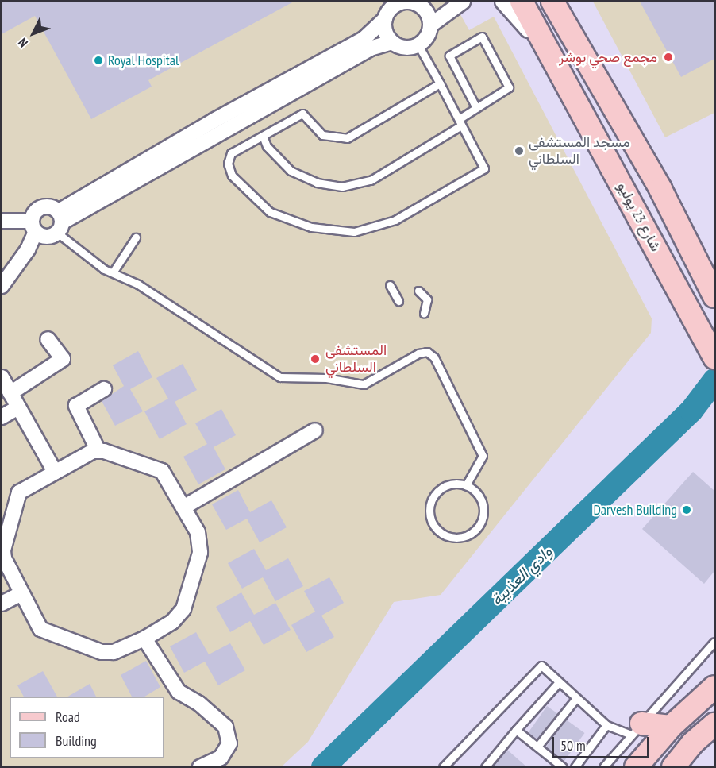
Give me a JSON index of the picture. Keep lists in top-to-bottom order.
{
  "streets": {
    "main road": ["شارع 23 يوليو"]
  },
  "water": ["وادي العذيبة"],
  "places": [
    "مجمع صحي بوشر",
    "Royal Hospital",
    "مسجد المستشفى السلطاني",
    "المستشفى السلطاني",
    "Darvesh Building"
  ],
  "legend": ["Road", "Building"],
  "scale_bar": "50 m",
  "north": "bottom left"
}
